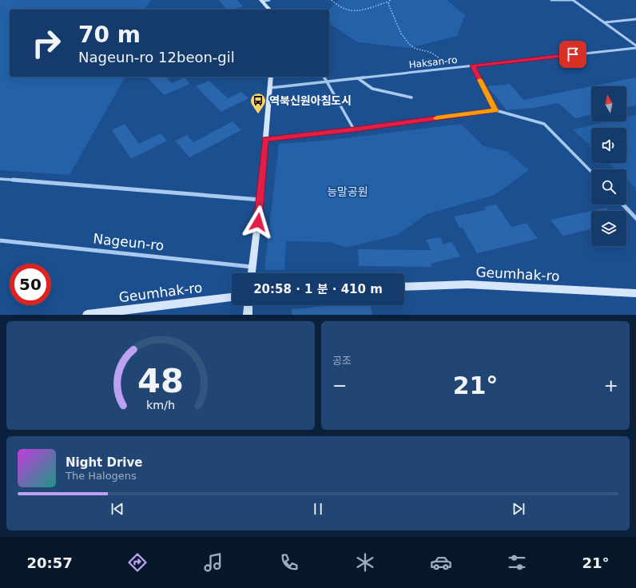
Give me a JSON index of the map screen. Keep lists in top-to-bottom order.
{
  "streets": {
    "main road": ["Geumhak-ro"],
    "street": ["Haksan-ro", "Nageun-ro"]
  },
  "parks": ["능말공원"],
  "places": {
    "bus stop": ["역북신원아침도시"]
  },
  "north": "top",
  "page": {
    "turn": ["70 m", "Nageun-ro 12beon-gil"],
    "limit": "50",
    "trip": "20:58 · 1 분 · 410 m",
    "tile": "공조",
    "heat": ["−", "21°", "+"],
    "song": ["Night Drive", "The Halogens"],
    "tabs": ["20:57", "21°"],
    "gauge": ["48", "km/h"]
  }
}
